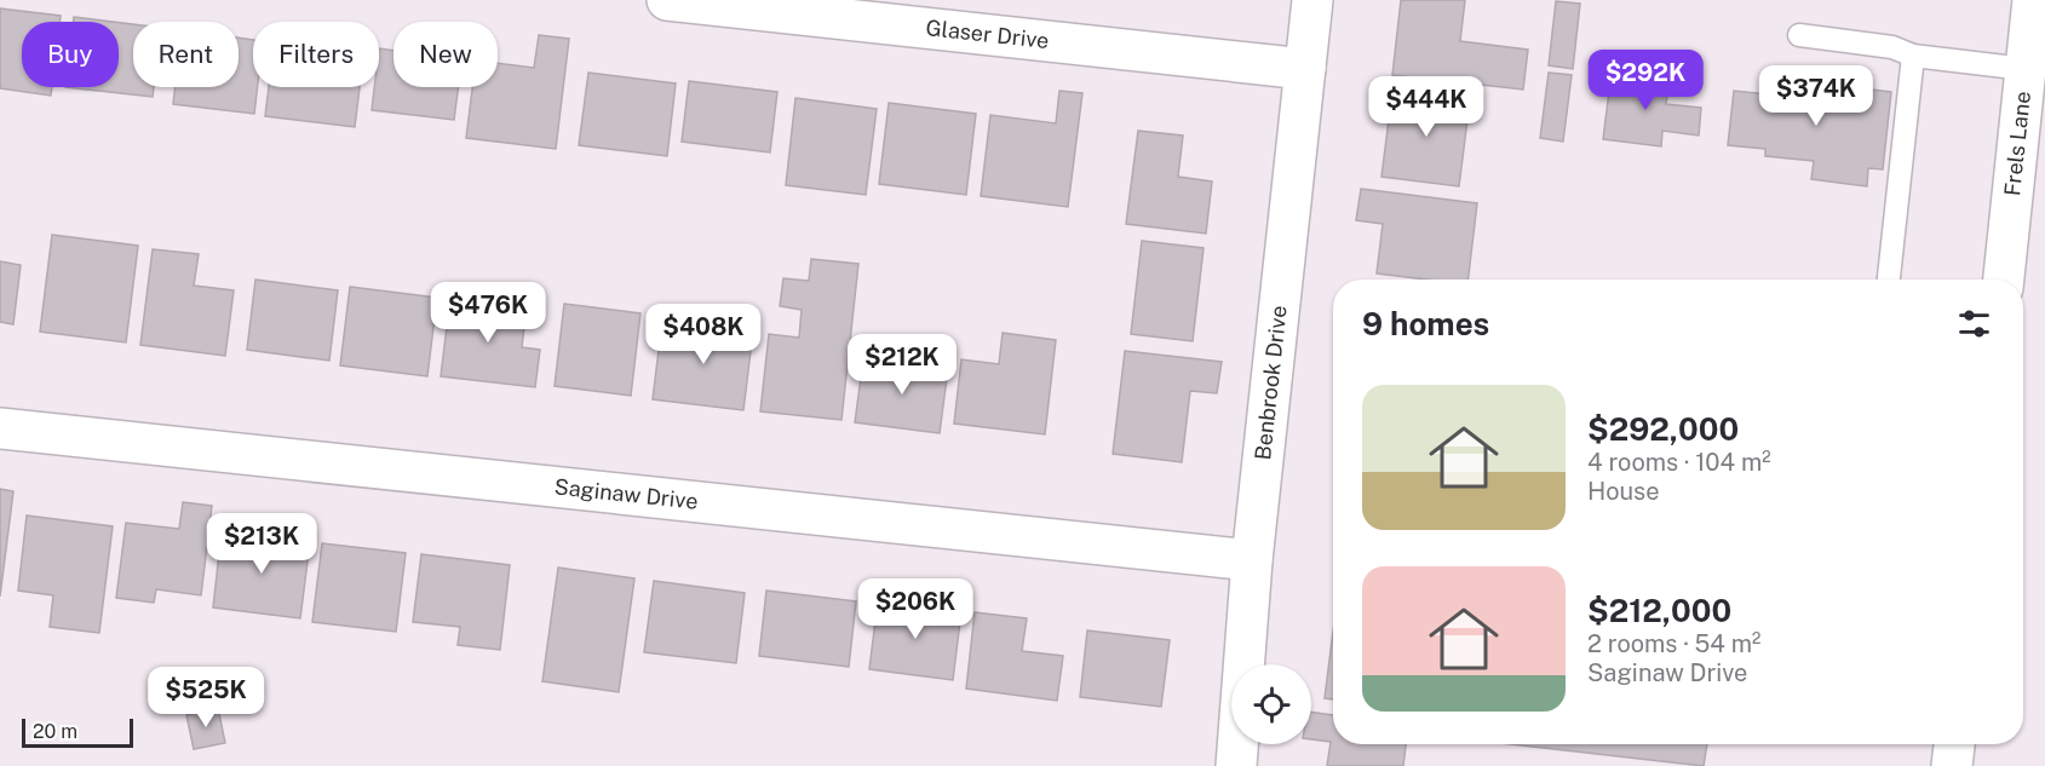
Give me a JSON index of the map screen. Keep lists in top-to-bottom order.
{
  "streets": {
    "street": [
      "Glaser Drive",
      "Frels Lane",
      "Benbrook Drive",
      "Saginaw Drive"
    ]
  },
  "crossings": [
    ["Glaser Drive", "Benbrook Drive"],
    ["Benbrook Drive", "Saginaw Drive"]
  ],
  "scale_bar": "20 m",
  "page": {
    "chip": [
      "Buy",
      "Rent",
      "Filters",
      "New"
    ],
    "price": [
      "$292K",
      "$374K",
      "$444K",
      "$476K",
      "$408K",
      "$212K",
      "$213K",
      "$206K",
      "$525K"
    ],
    "heading": "9 homes",
    "list": [
      {
        "name": "$292,000",
        "note": "4 rooms · 104 m² · House"
      },
      {
        "name": "$212,000",
        "note": "2 rooms · 54 m² · Saginaw Drive"
      }
    ],
    "scale": "20 m"
  }
}
